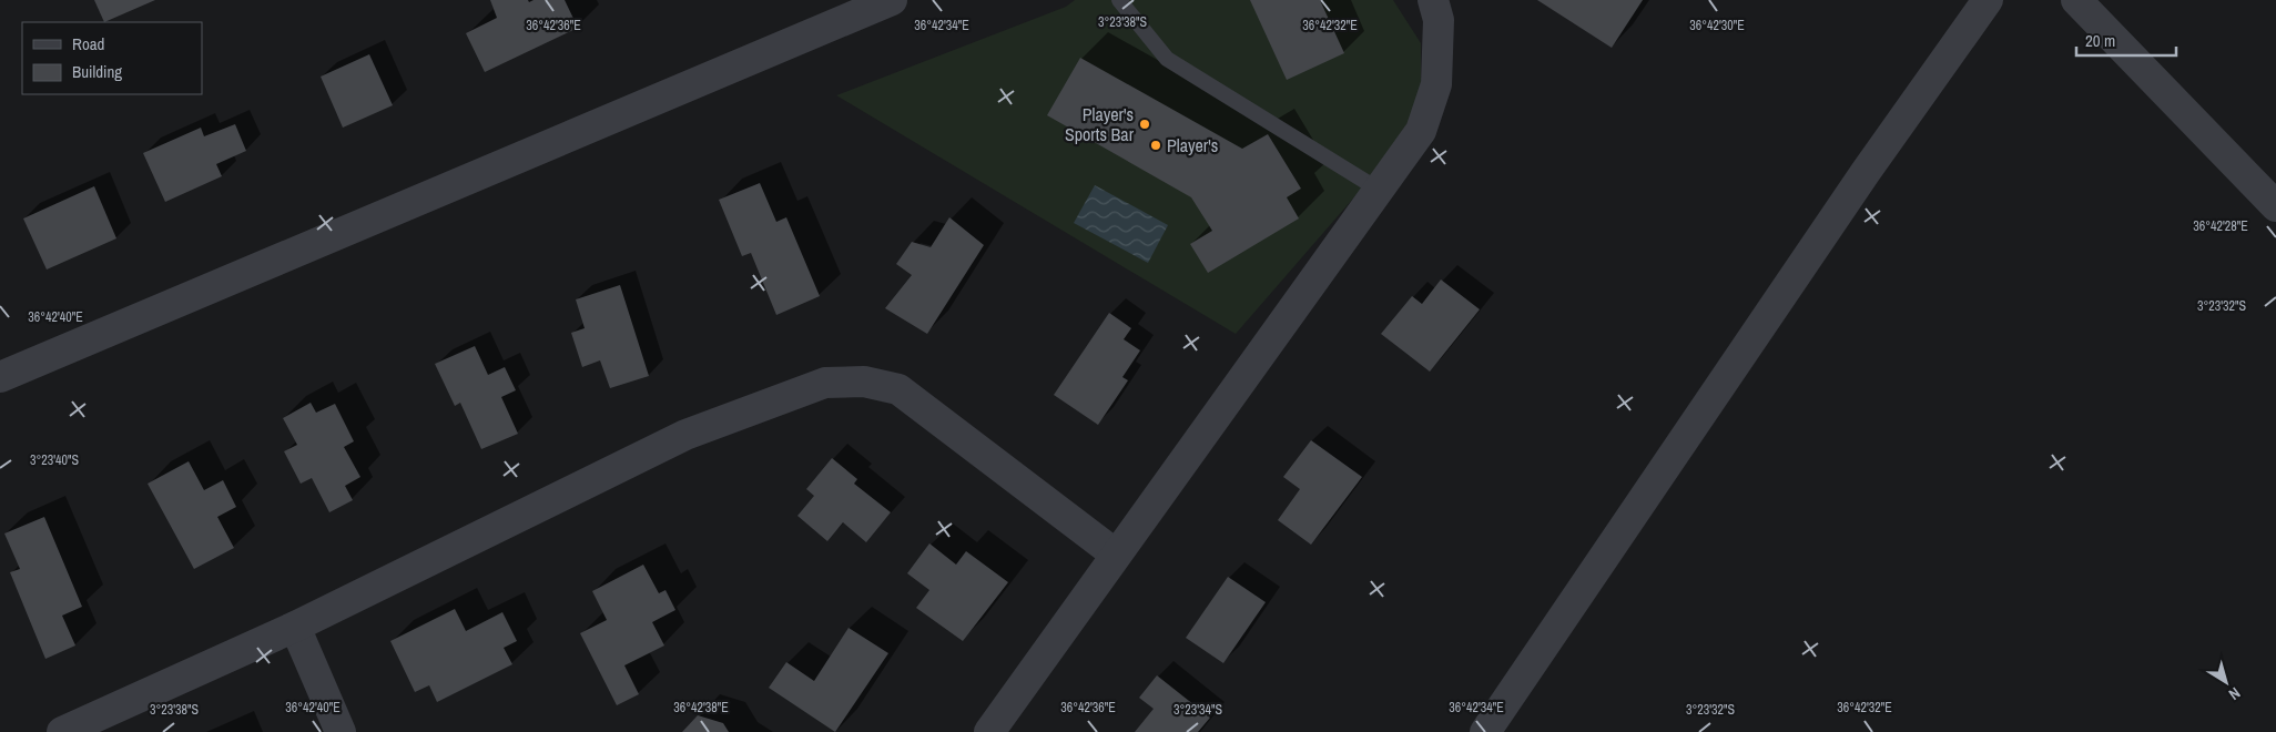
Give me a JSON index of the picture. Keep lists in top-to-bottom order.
{
  "places": ["Player's Sports Bar", "Player's"],
  "legend": ["Road", "Building"],
  "scale_bar": "20 m",
  "north": "bottom right",
  "coordinates": [
    "3°23'38\"S",
    "36°42'36\"E",
    "36°42'34\"E",
    "36°42'32\"E",
    "36°42'30\"E",
    "36°42'28\"E",
    "3°23'32\"S",
    "36°42'40\"E",
    "3°23'40\"S",
    "36°42'38\"E",
    "3°23'34\"S"
  ]
}
